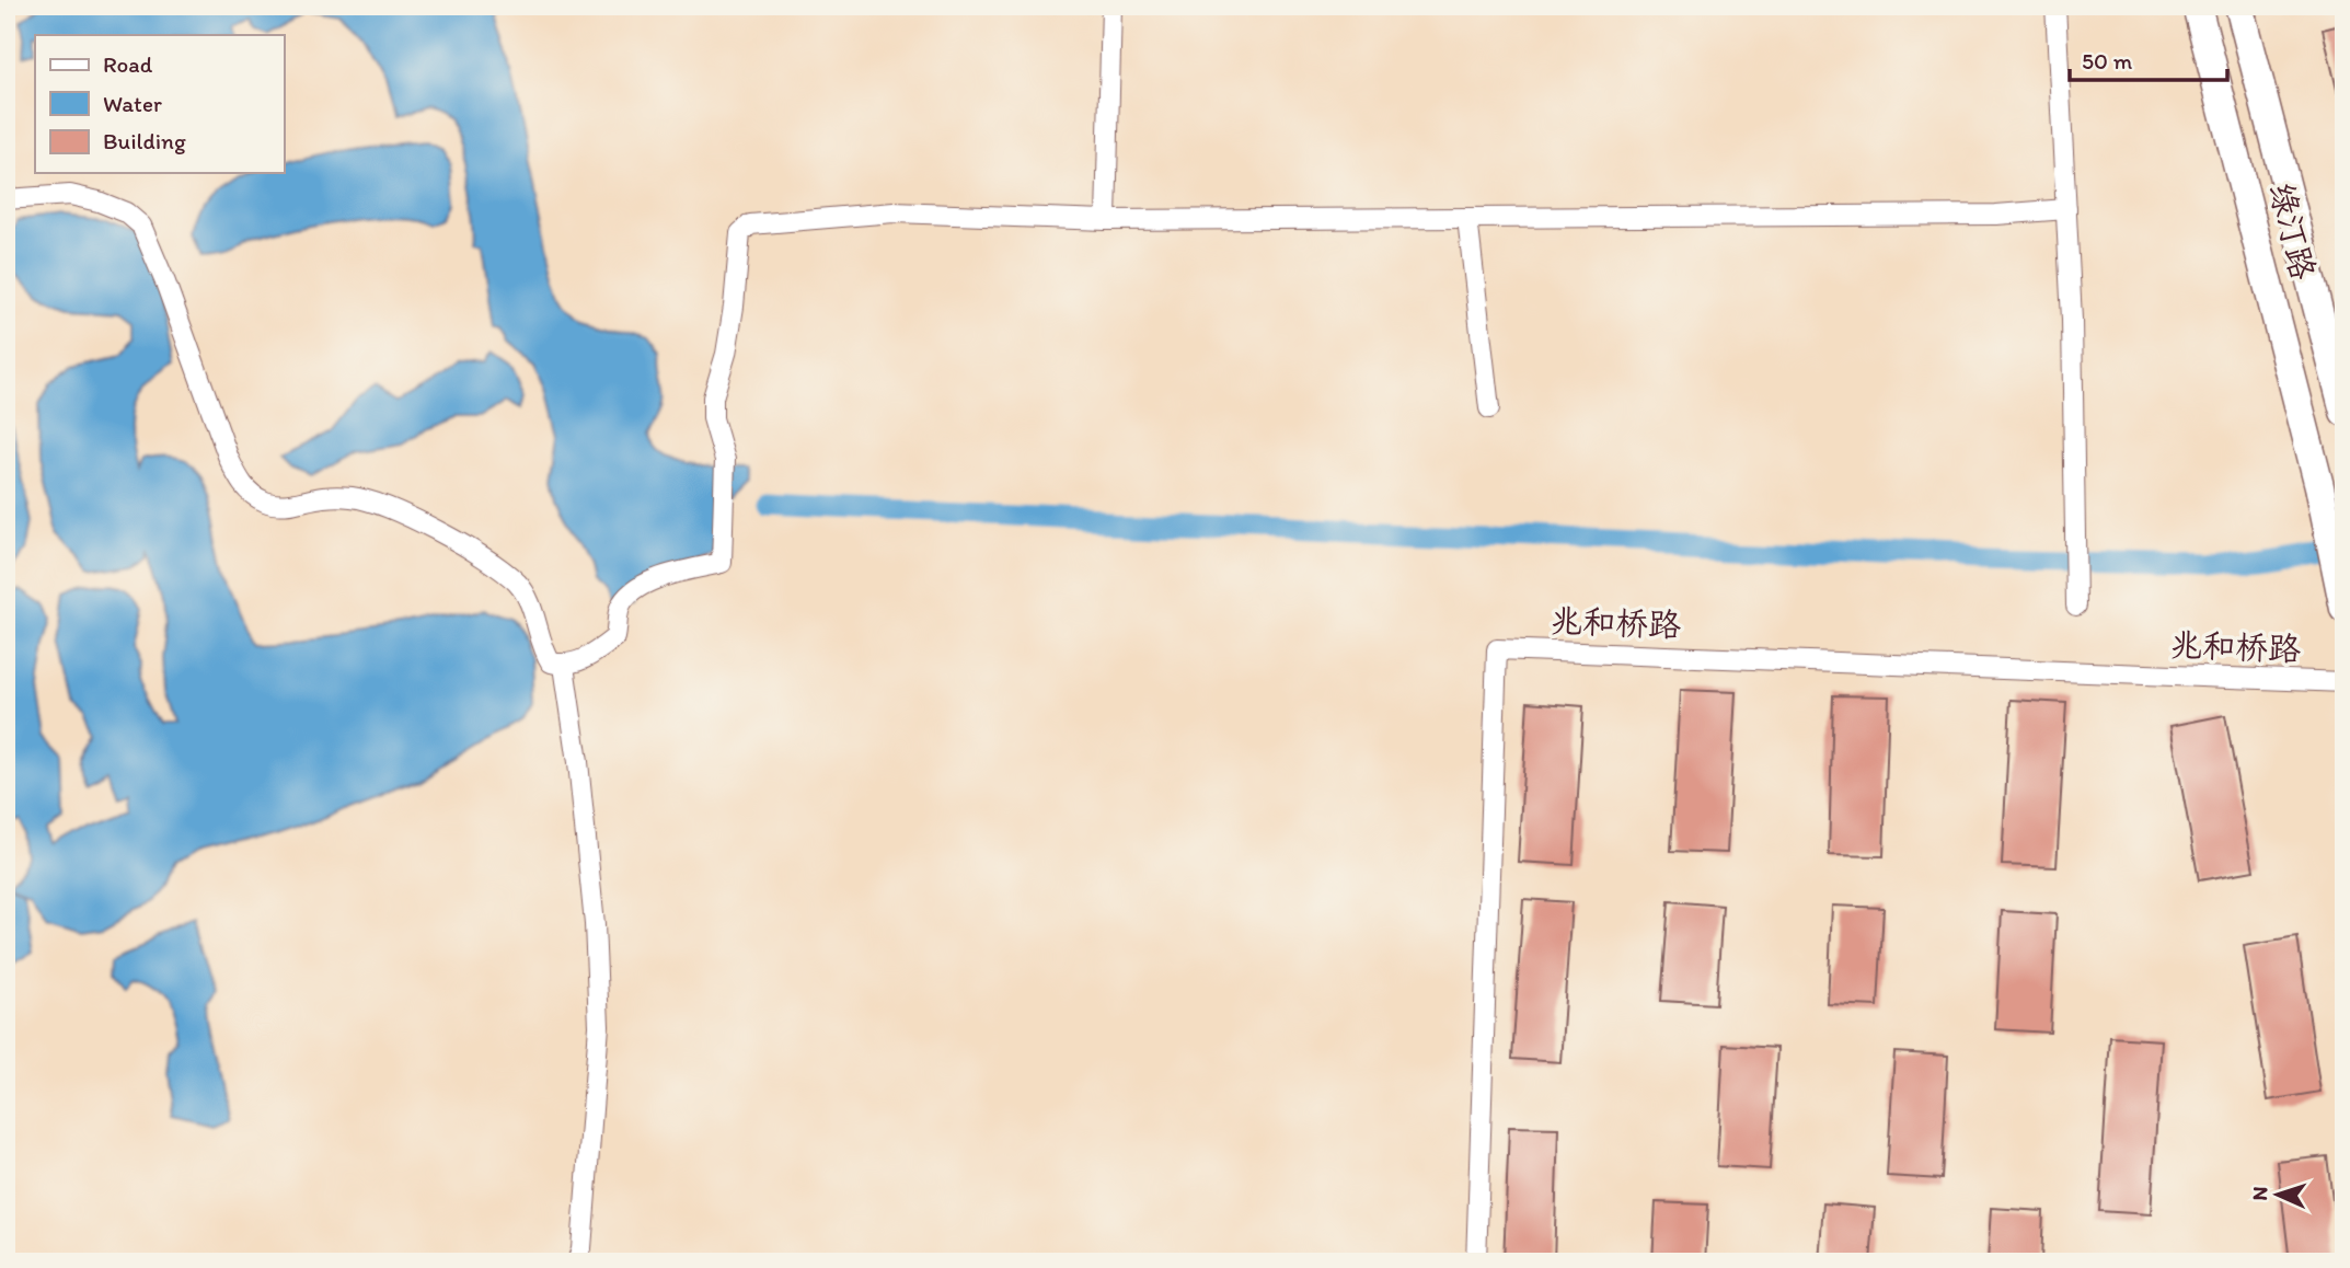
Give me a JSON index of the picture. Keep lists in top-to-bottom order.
{
  "streets": {
    "main road": ["绿汀路"],
    "street": ["兆和桥路"]
  },
  "legend": ["Road", "Water", "Building"],
  "scale_bar": "50 m",
  "north": "left"
}
